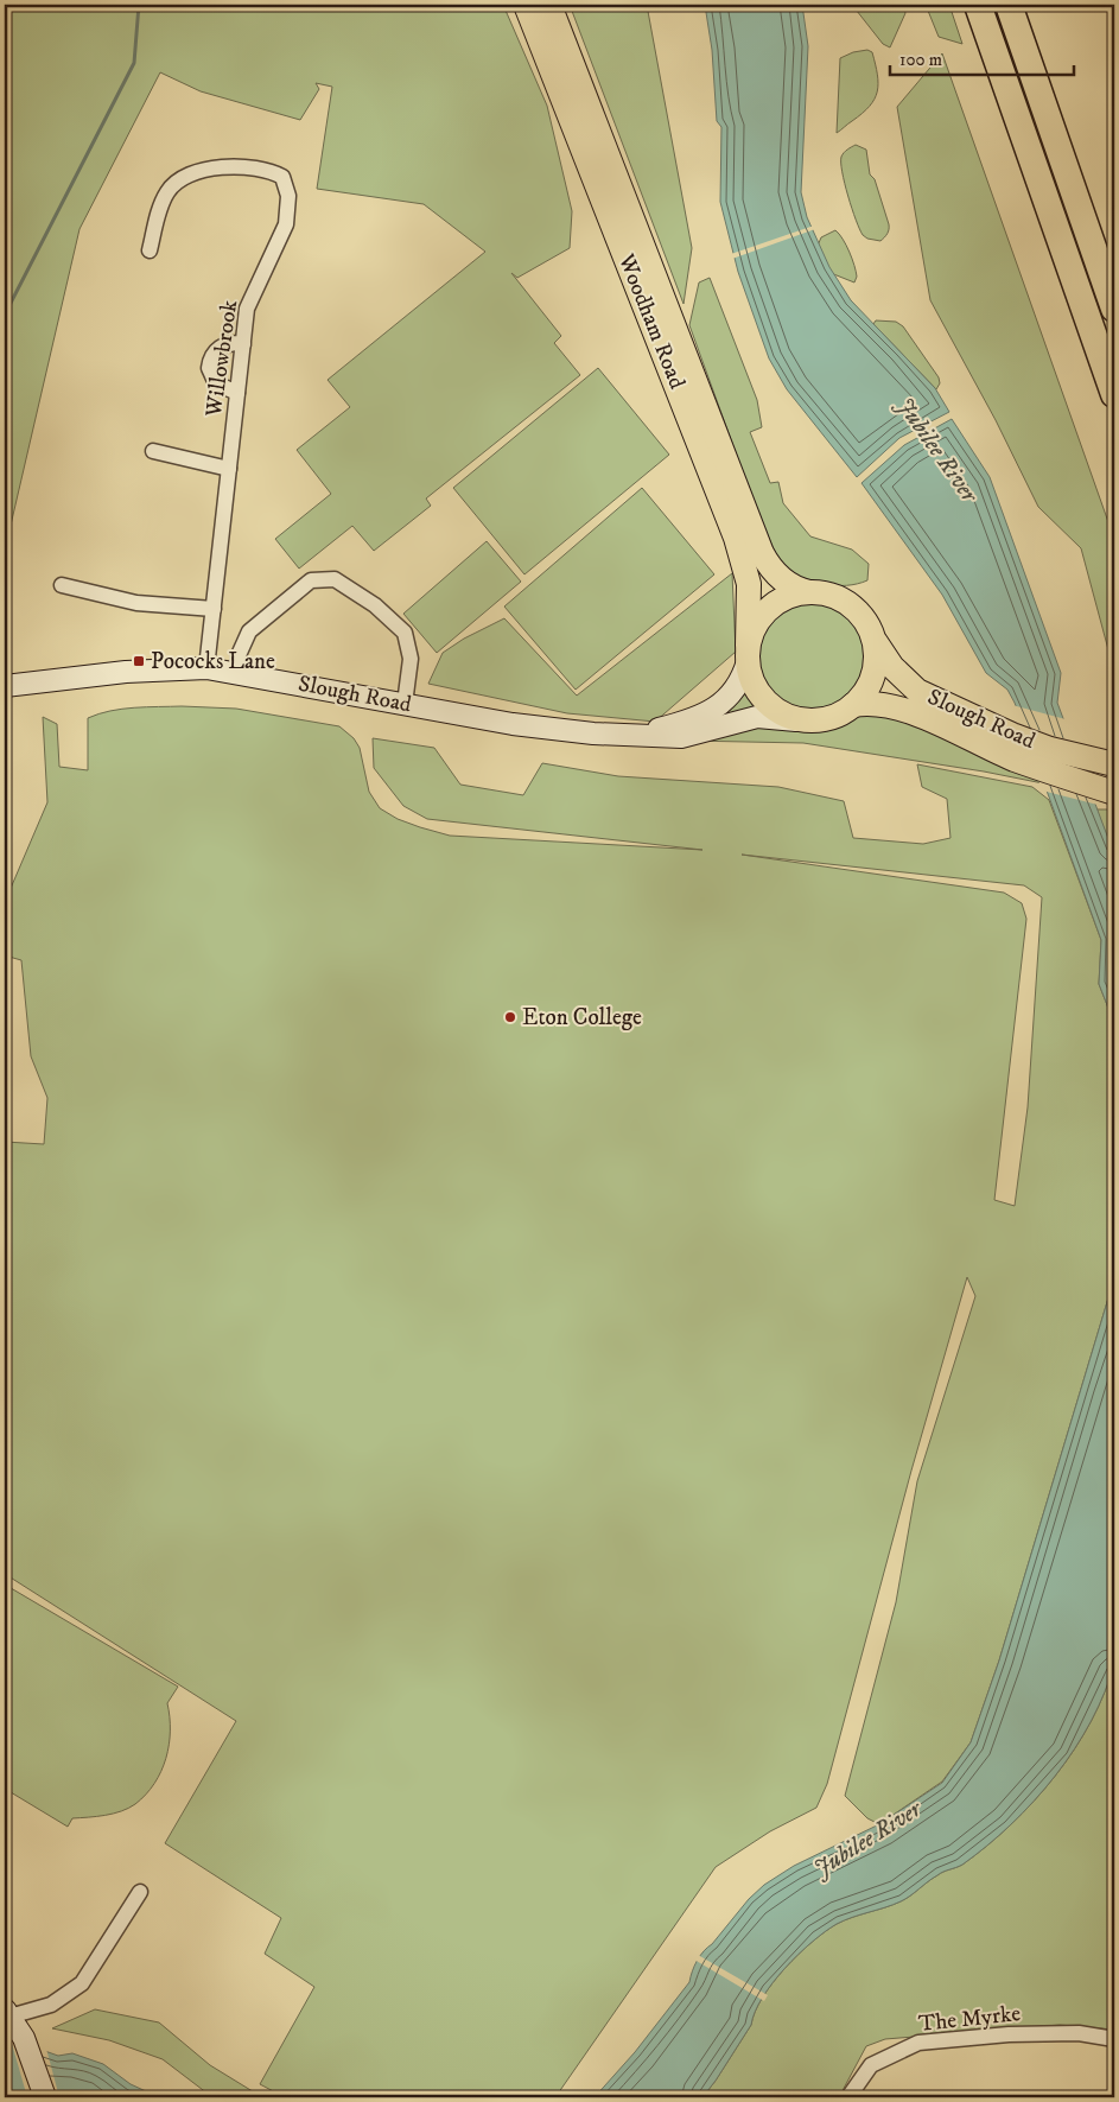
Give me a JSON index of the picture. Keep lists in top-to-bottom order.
{
  "streets": {
    "main road": ["Woodham Road", "Slough Road"],
    "street": ["Willowbrook", "The Myrke"]
  },
  "crossings": [
    ["Woodham Road", "Slough Road"],
    ["Willowbrook", "Slough Road"]
  ],
  "water": ["Jubilee River"],
  "places": {
    "transit": ["Pococks Lane"],
    "other": ["Eton College"]
  },
  "scale_bar": "100 m"
}
